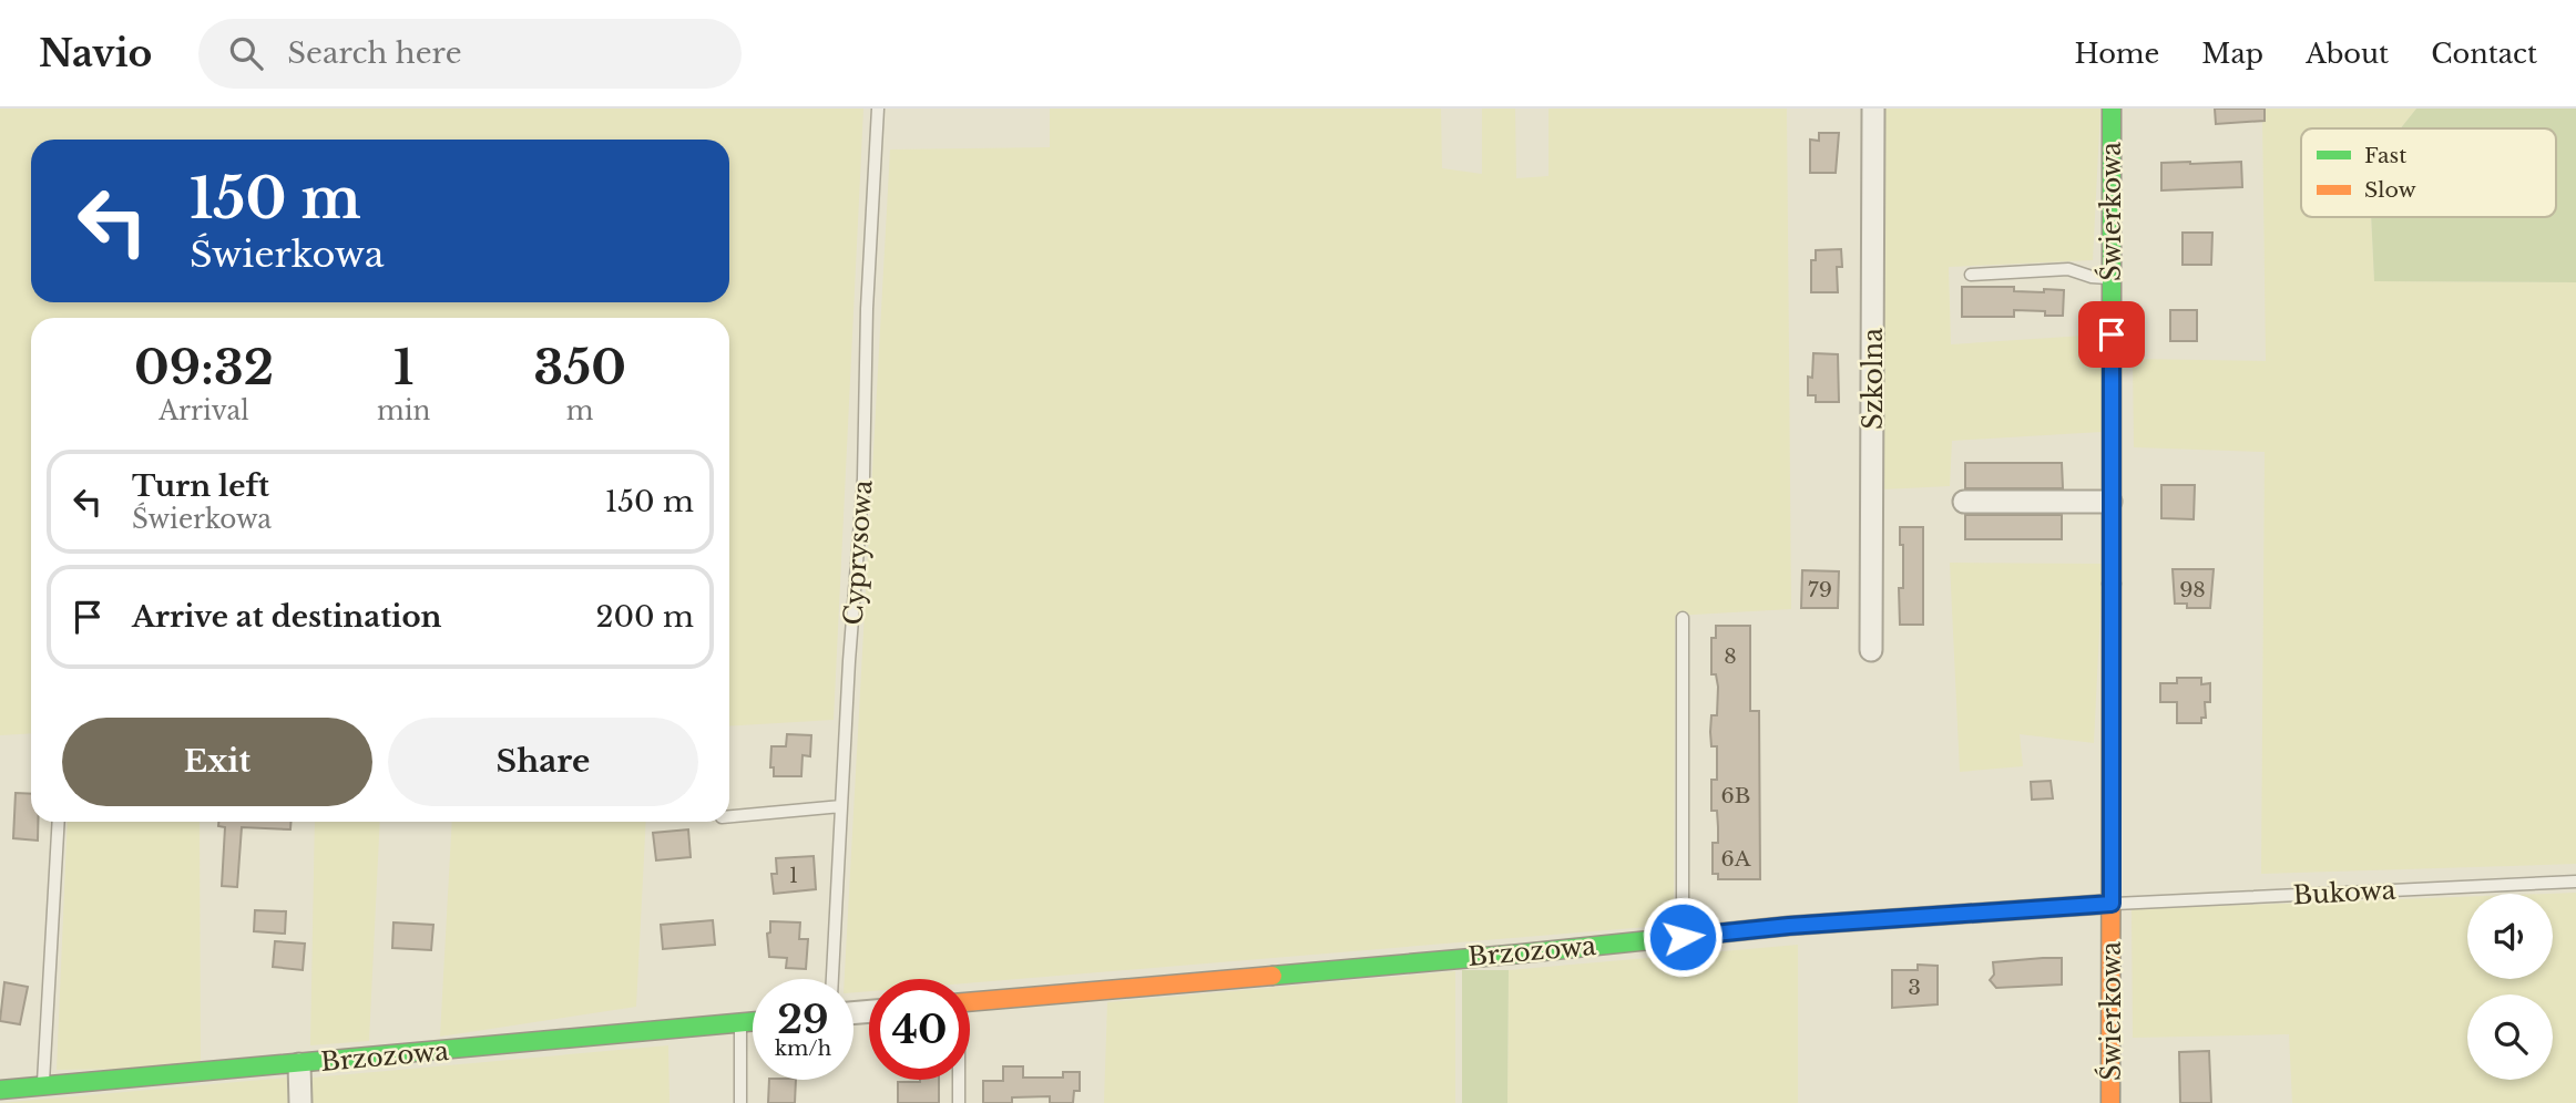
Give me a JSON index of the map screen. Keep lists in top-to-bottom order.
{
  "streets": {
    "street": ["Świerkowa", "Szkolna", "Brzozowa"],
    "lane": ["Cyprysowa", "Bukowa"]
  },
  "crossings": [
    ["Świerkowa", "Bukowa"],
    ["Świerkowa", "Brzozowa"],
    ["Bukowa", "Brzozowa"]
  ],
  "house_numbers": [
    "79",
    "98",
    "8",
    "6B",
    "6A",
    "1",
    "3"
  ],
  "legend": ["Fast", "Slow"],
  "page": {
    "header": "Navio",
    "search": "Search here",
    "nav": [
      "Home",
      "Map",
      "About",
      "Contact"
    ],
    "turn": ["150 m", "Świerkowa"],
    "eta": [
      "09:32",
      "Arrival",
      "1",
      "min",
      "350",
      "m"
    ],
    "list": [
      {
        "name": "Turn left",
        "note": "Świerkowa",
        "value": "150 m"
      },
      {
        "name": "Arrive at destination",
        "value": "200 m"
      }
    ],
    "buttons": ["Exit", "Share"],
    "speed": "29 km/h",
    "limit": "40"
  }
}
